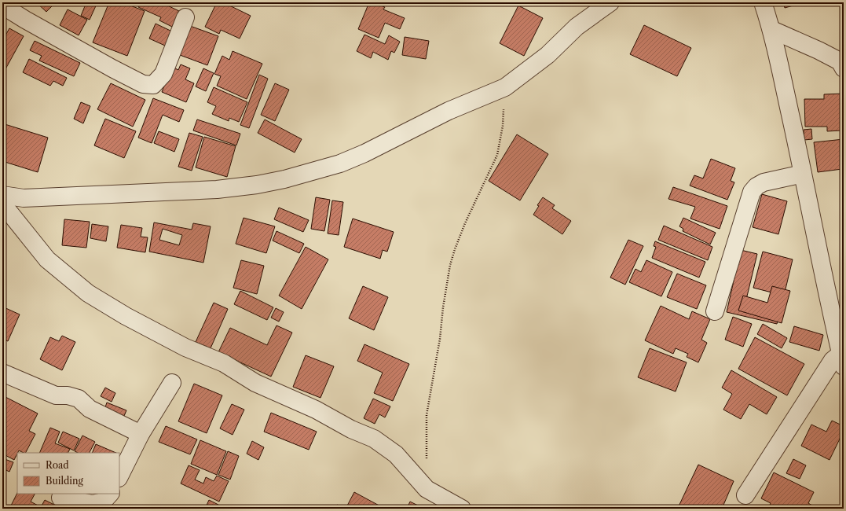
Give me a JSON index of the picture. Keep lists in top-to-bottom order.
{
  "legend": ["Road", "Building"]
}
